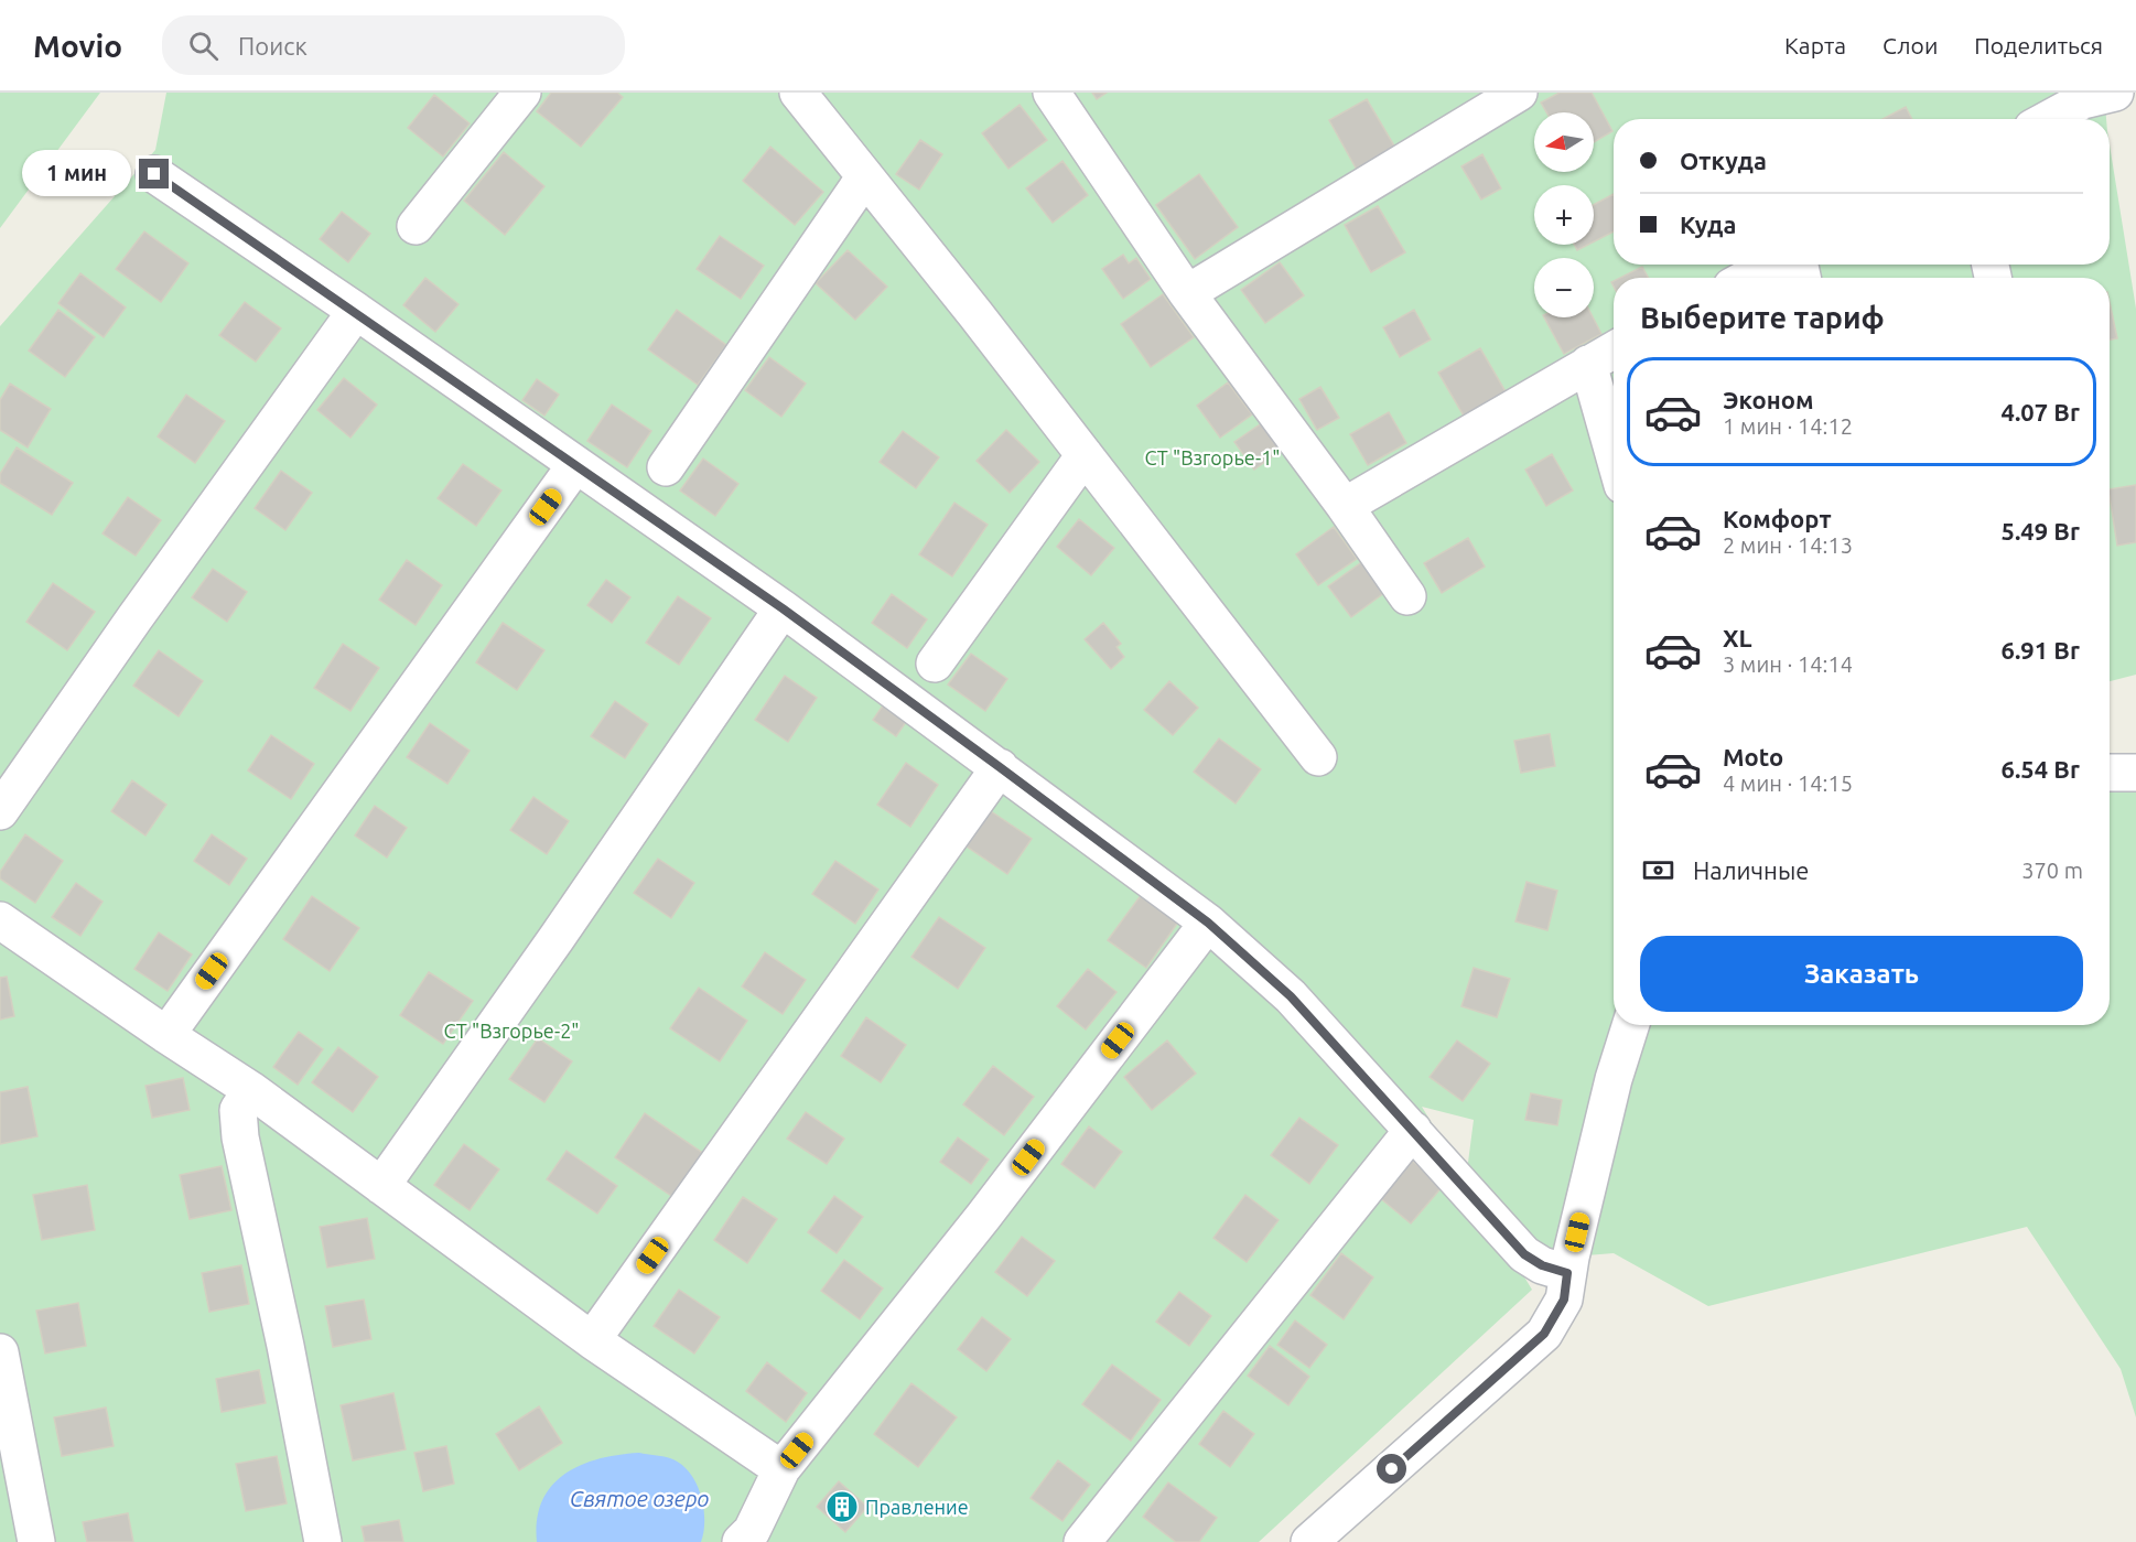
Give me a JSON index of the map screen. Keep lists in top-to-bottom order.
{
  "water": ["Святое озеро"],
  "parks": ["СТ \"Взгорье-1\"", "СТ \"Взгорье-2\""],
  "places": {
    "building": ["Правление"]
  },
  "north": "left",
  "page": {
    "header": "Movio",
    "search": "Поиск",
    "nav": ["Карта", "Слои", "Поделиться"],
    "map_buttons": ["+", "−"],
    "banner": ["Откуда", "Куда"],
    "bubble": "1 мин",
    "heading": "Выберите тариф",
    "list": [
      {
        "name": "Эконом",
        "note": "1 мин · 14:12",
        "value": "4.07 Br"
      },
      {
        "name": "Комфорт",
        "note": "2 мин · 14:13",
        "value": "5.49 Br"
      },
      {
        "name": "XL",
        "note": "3 мин · 14:14",
        "value": "6.91 Br"
      },
      {
        "name": "Moto",
        "note": "4 мин · 14:15",
        "value": "6.54 Br"
      }
    ],
    "pay": ["Наличные", "370 m"],
    "buttons": "Заказать"
  }
}
